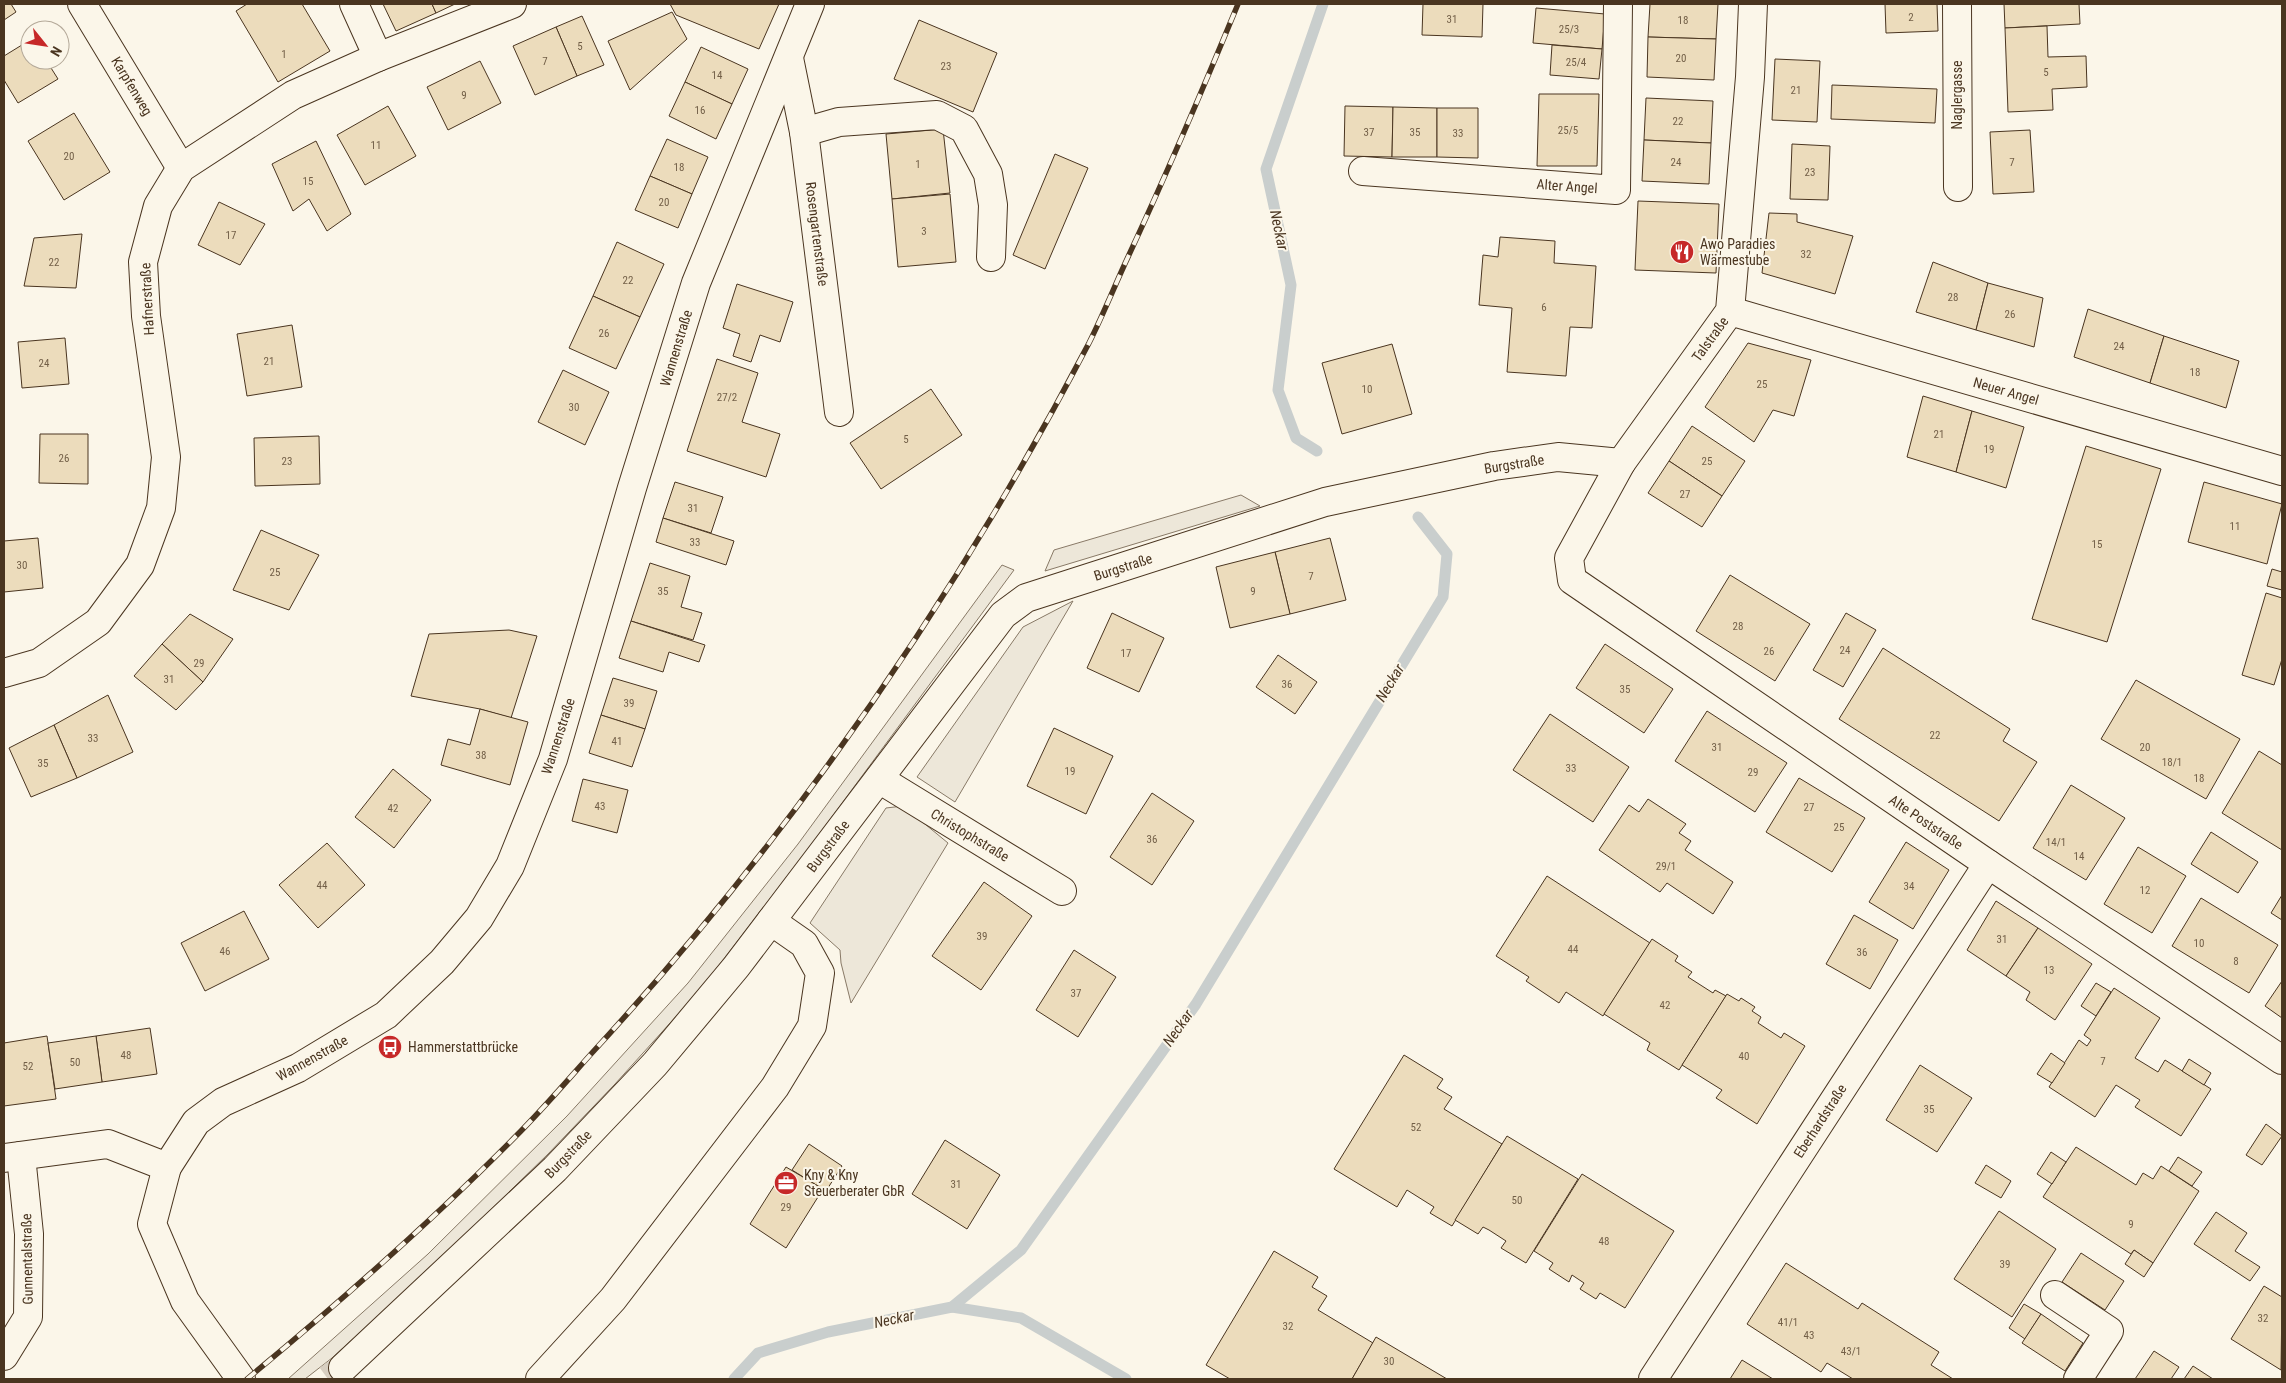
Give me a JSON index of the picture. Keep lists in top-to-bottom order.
{
  "streets": {
    "street": [
      "Karpfenweg",
      "Naglergasse",
      "Alter Angel",
      "Rosengartenstraße",
      "Hafnerstraße",
      "Talstraße",
      "Wannenstraße",
      "Neuer Angel",
      "Burgstraße",
      "Alte Poststraße",
      "Christophstraße",
      "Eberhardstraße",
      "Gunnentalstraße"
    ]
  },
  "crossings": [
    ["Karpfenweg", "Hafnerstraße"],
    ["Rosengartenstraße", "Wannenstraße"],
    ["Talstraße", "Neuer Angel"],
    ["Talstraße", "Burgstraße"],
    ["Talstraße", "Alte Poststraße"],
    ["Burgstraße", "Christophstraße"],
    ["Alte Poststraße", "Eberhardstraße"]
  ],
  "water": ["Neckar"],
  "places": {
    "restaurant": ["Awo Paradies Wärmestube"],
    "bus stop": ["Hammerstattbrücke"],
    "office": ["Kny & Kny Steuerberater GbR"]
  },
  "house_numbers": [
    "2",
    "31",
    "18",
    "25/3",
    "5",
    "1",
    "20",
    "7",
    "25/4",
    "23",
    "5",
    "14",
    "21",
    "9",
    "16",
    "22",
    "25/5",
    "37",
    "35",
    "33",
    "11",
    "20",
    "24",
    "7",
    "1",
    "18",
    "23",
    "15",
    "20",
    "3",
    "17",
    "32",
    "22",
    "22",
    "28",
    "6",
    "26",
    "26",
    "24",
    "21",
    "24",
    "18",
    "25",
    "10",
    "27/2",
    "30",
    "21",
    "5",
    "19",
    "26",
    "23",
    "25",
    "27",
    "31",
    "11",
    "33",
    "15",
    "30",
    "25",
    "7",
    "35",
    "9",
    "28",
    "24",
    "26",
    "17",
    "29",
    "31",
    "36",
    "35",
    "39",
    "22",
    "33",
    "41",
    "31",
    "20",
    "38",
    "18/1",
    "35",
    "33",
    "19",
    "29",
    "18",
    "43",
    "27",
    "42",
    "25",
    "36",
    "14/1",
    "14",
    "29/1",
    "44",
    "34",
    "12",
    "39",
    "31",
    "10",
    "44",
    "46",
    "36",
    "8",
    "13",
    "37",
    "42",
    "48",
    "40",
    "7",
    "50",
    "52",
    "35",
    "52",
    "31",
    "50",
    "29",
    "9",
    "48",
    "39",
    "32",
    "41/1",
    "32",
    "43",
    "43/1",
    "30"
  ],
  "north": "bottom right"
}
